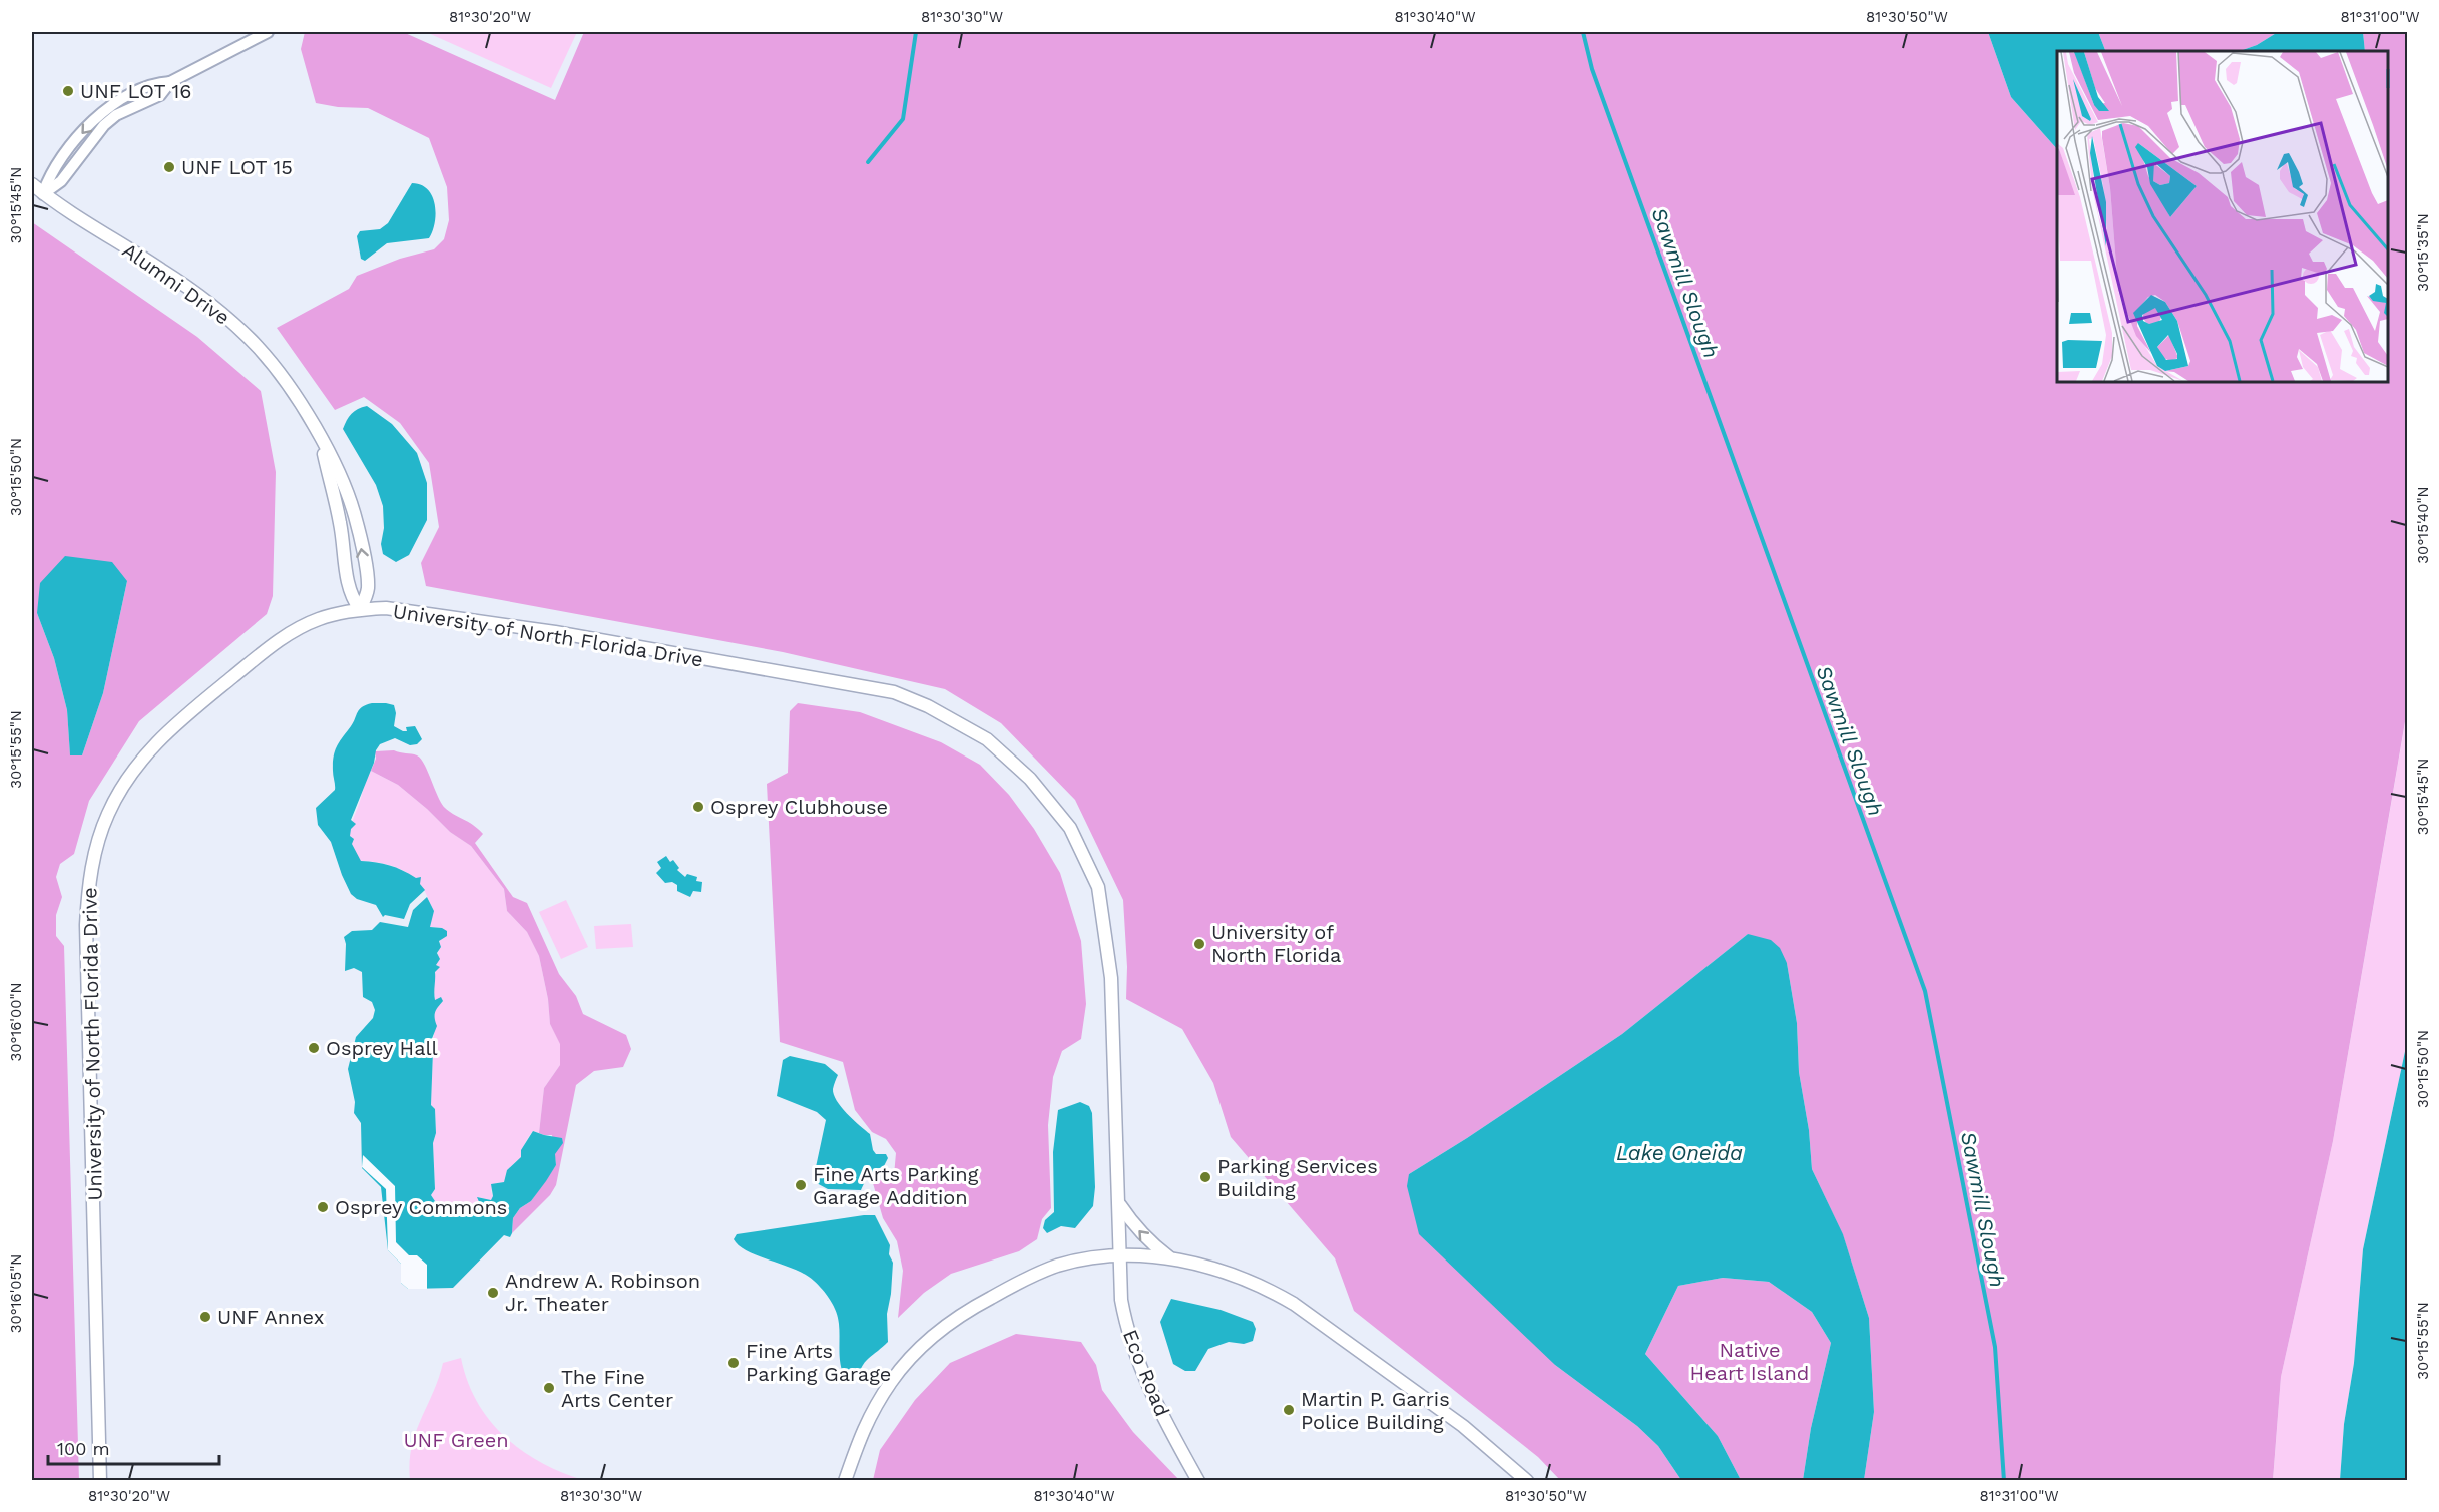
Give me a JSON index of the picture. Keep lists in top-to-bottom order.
{
  "streets": {
    "street": ["Alumni Drive", "University of North Florida Drive", "Eco Road"]
  },
  "crossings": [
    ["Alumni Drive", "University of North Florida Drive"],
    ["University of North Florida Drive", "Eco Road"]
  ],
  "water": ["Sawmill Slough", "Lake Oneida"],
  "parks": ["Native Heart Island", "UNF Green"],
  "places": [
    "UNF LOT 16",
    "UNF LOT 15",
    "Osprey Clubhouse",
    "University of North Florida",
    "Osprey Hall",
    "Parking Services Building",
    "Fine Arts Parking Garage Addition",
    "Osprey Commons",
    "Andrew A. Robinson Jr. Theater",
    "UNF Annex",
    "Fine Arts Parking Garage",
    "The Fine Arts Center",
    "Martin P. Garris Police Building"
  ],
  "scale_bar": "100 m",
  "coordinates": [
    "81°30'20\"W",
    "81°30'30\"W",
    "81°30'40\"W",
    "81°30'50\"W",
    "81°31'00\"W",
    "30°15'45\"N",
    "30°15'35\"N",
    "30°15'50\"N",
    "30°15'40\"N",
    "30°15'55\"N",
    "30°16'00\"N",
    "30°16'05\"N"
  ]
}
